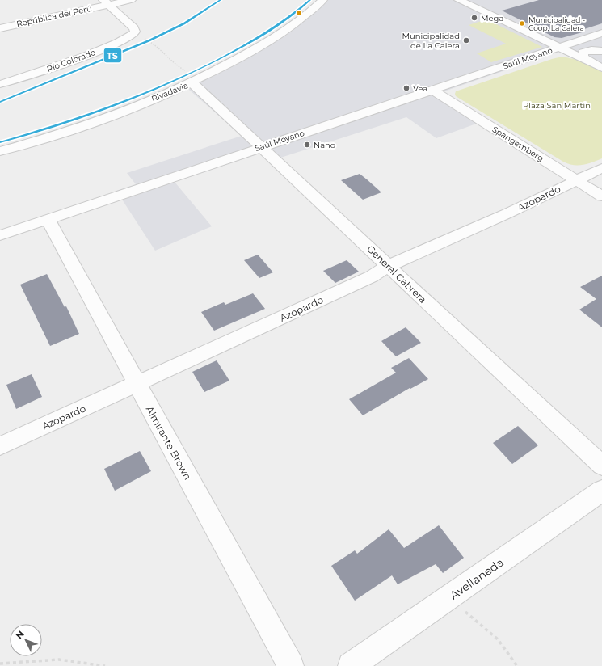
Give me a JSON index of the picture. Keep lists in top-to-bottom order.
{
  "streets": {
    "street": [
      "República del Perú",
      "Saúl Moyano",
      "Río Colorado",
      "Rivadavia",
      "Spangemberg",
      "Azopardo",
      "General Cabrera",
      "Almirante Brown",
      "Avellaneda"
    ]
  },
  "crossings": [
    ["Saúl Moyano", "Spangemberg"],
    ["Saúl Moyano", "General Cabrera"],
    ["Saúl Moyano", "Almirante Brown"],
    ["Rivadavia", "General Cabrera"],
    ["Spangemberg", "Azopardo"],
    ["Azopardo", "General Cabrera"],
    ["Azopardo", "Almirante Brown"]
  ],
  "parks": ["Plaza San Martín"],
  "places": [
    "Mega",
    "Municipalidad - Coop. La Calera",
    "Municipalidad de La Calera",
    "Vea",
    "Nano"
  ],
  "lines": ["transit line TS"],
  "north": "top left"
}
